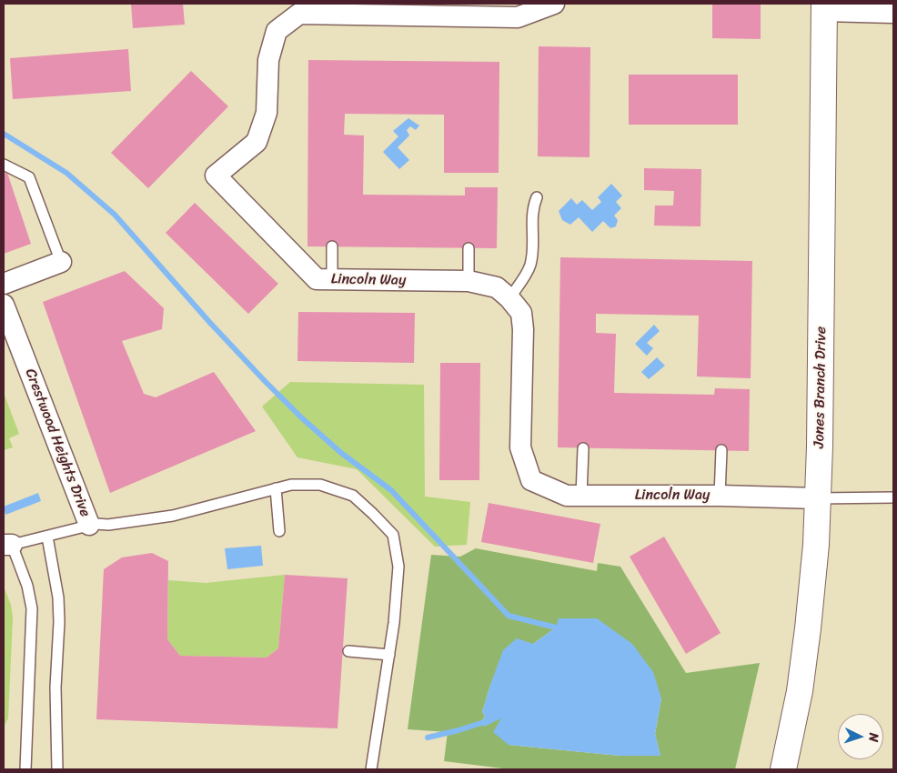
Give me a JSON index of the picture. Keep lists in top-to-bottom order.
{
  "streets": {
    "main road": ["Jones Branch Drive"],
    "street": ["Lincoln Way", "Crestwood Heights Drive"]
  },
  "crossings": [
    ["Lincoln Way", "Jones Branch Drive"]
  ],
  "north": "right"
}
